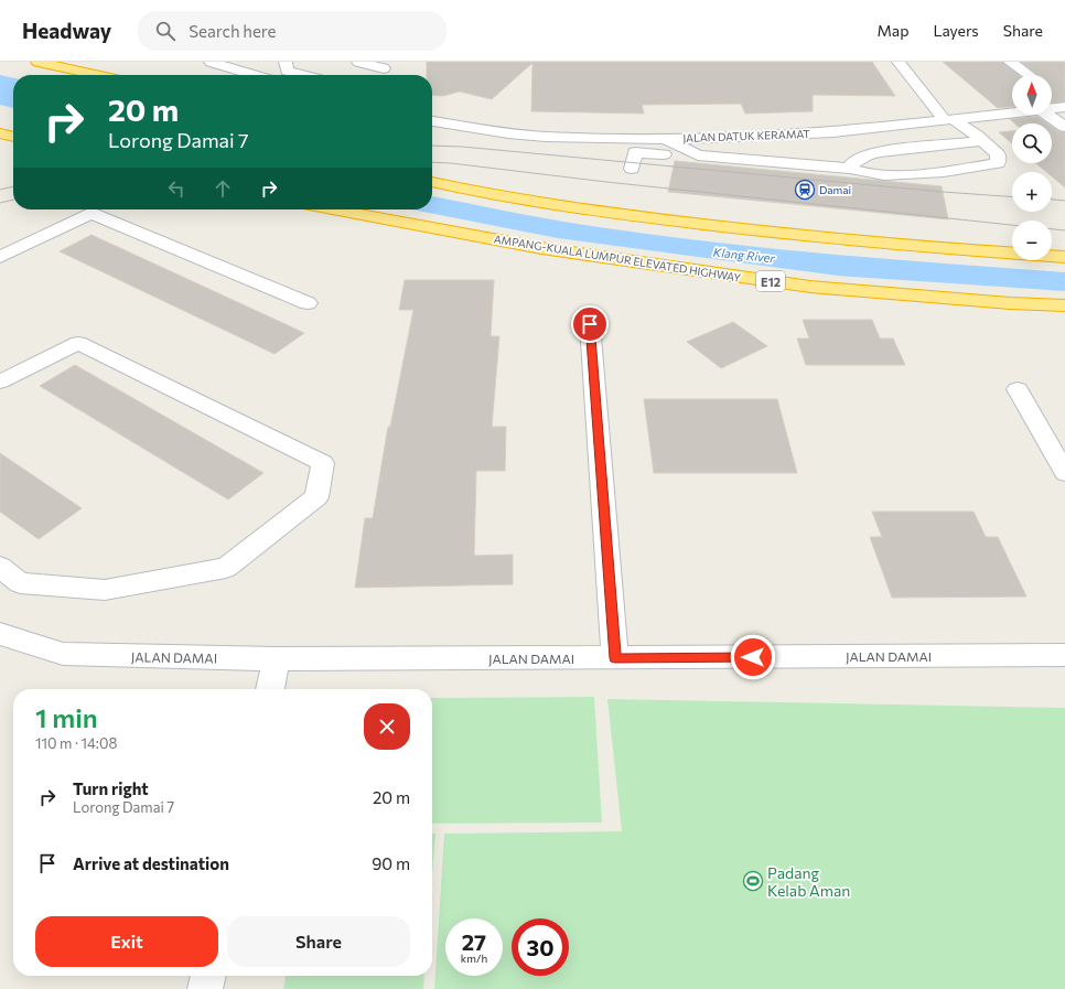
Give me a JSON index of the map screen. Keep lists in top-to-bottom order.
{
  "streets": {
    "highway": ["AMPANG-KUALA LUMPUR ELEVATED HIGHWAY", "E12"],
    "street": ["JALAN DATUK KERAMAT", "JALAN DAMAI"]
  },
  "water": ["Klang River"],
  "places": {
    "station": ["Damai"],
    "sports": ["Padang Kelab Aman"]
  },
  "north": "top",
  "page": {
    "header": "Headway",
    "search": "Search here",
    "nav": ["Map", "Layers", "Share"],
    "map_buttons": ["+", "−"],
    "turn": ["20 m", "Lorong Damai 7"],
    "heading": ["1 min", "110 m · 14:08"],
    "list": [
      {
        "name": "Turn right",
        "note": "Lorong Damai 7",
        "value": "20 m"
      },
      {
        "name": "Arrive at destination",
        "value": "90 m"
      }
    ],
    "buttons": ["Exit", "Share"],
    "speed": "27 km/h",
    "limit": "30"
  }
}
